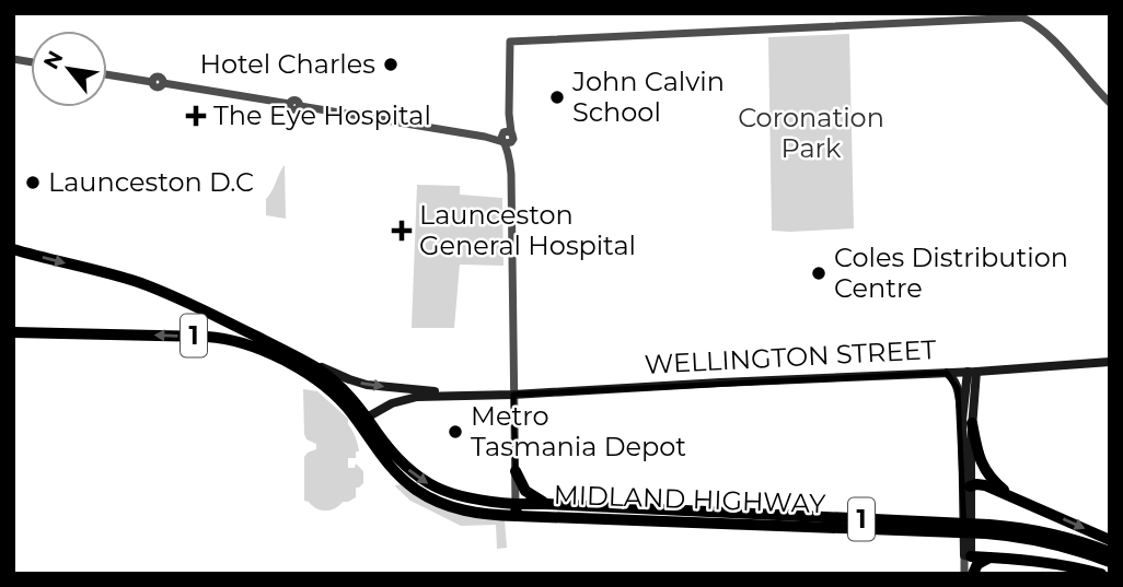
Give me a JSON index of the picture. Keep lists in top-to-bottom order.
{
  "streets": {
    "highway": ["1", "WELLINGTON STREET", "MIDLAND HIGHWAY"]
  },
  "crossings": [
    ["1", "MIDLAND HIGHWAY"],
    ["WELLINGTON STREET", "MIDLAND HIGHWAY"]
  ],
  "one_way": ["WELLINGTON STREET"],
  "parks": ["Coronation Park"],
  "places": {
    "other": [
      "Hotel Charles",
      "John Calvin School",
      "Launceston D.C",
      "Coles Distribution Centre",
      "Metro Tasmania Depot"
    ],
    "health": ["The Eye Hospital", "Launceston General Hospital"]
  },
  "north": "top left"
}
